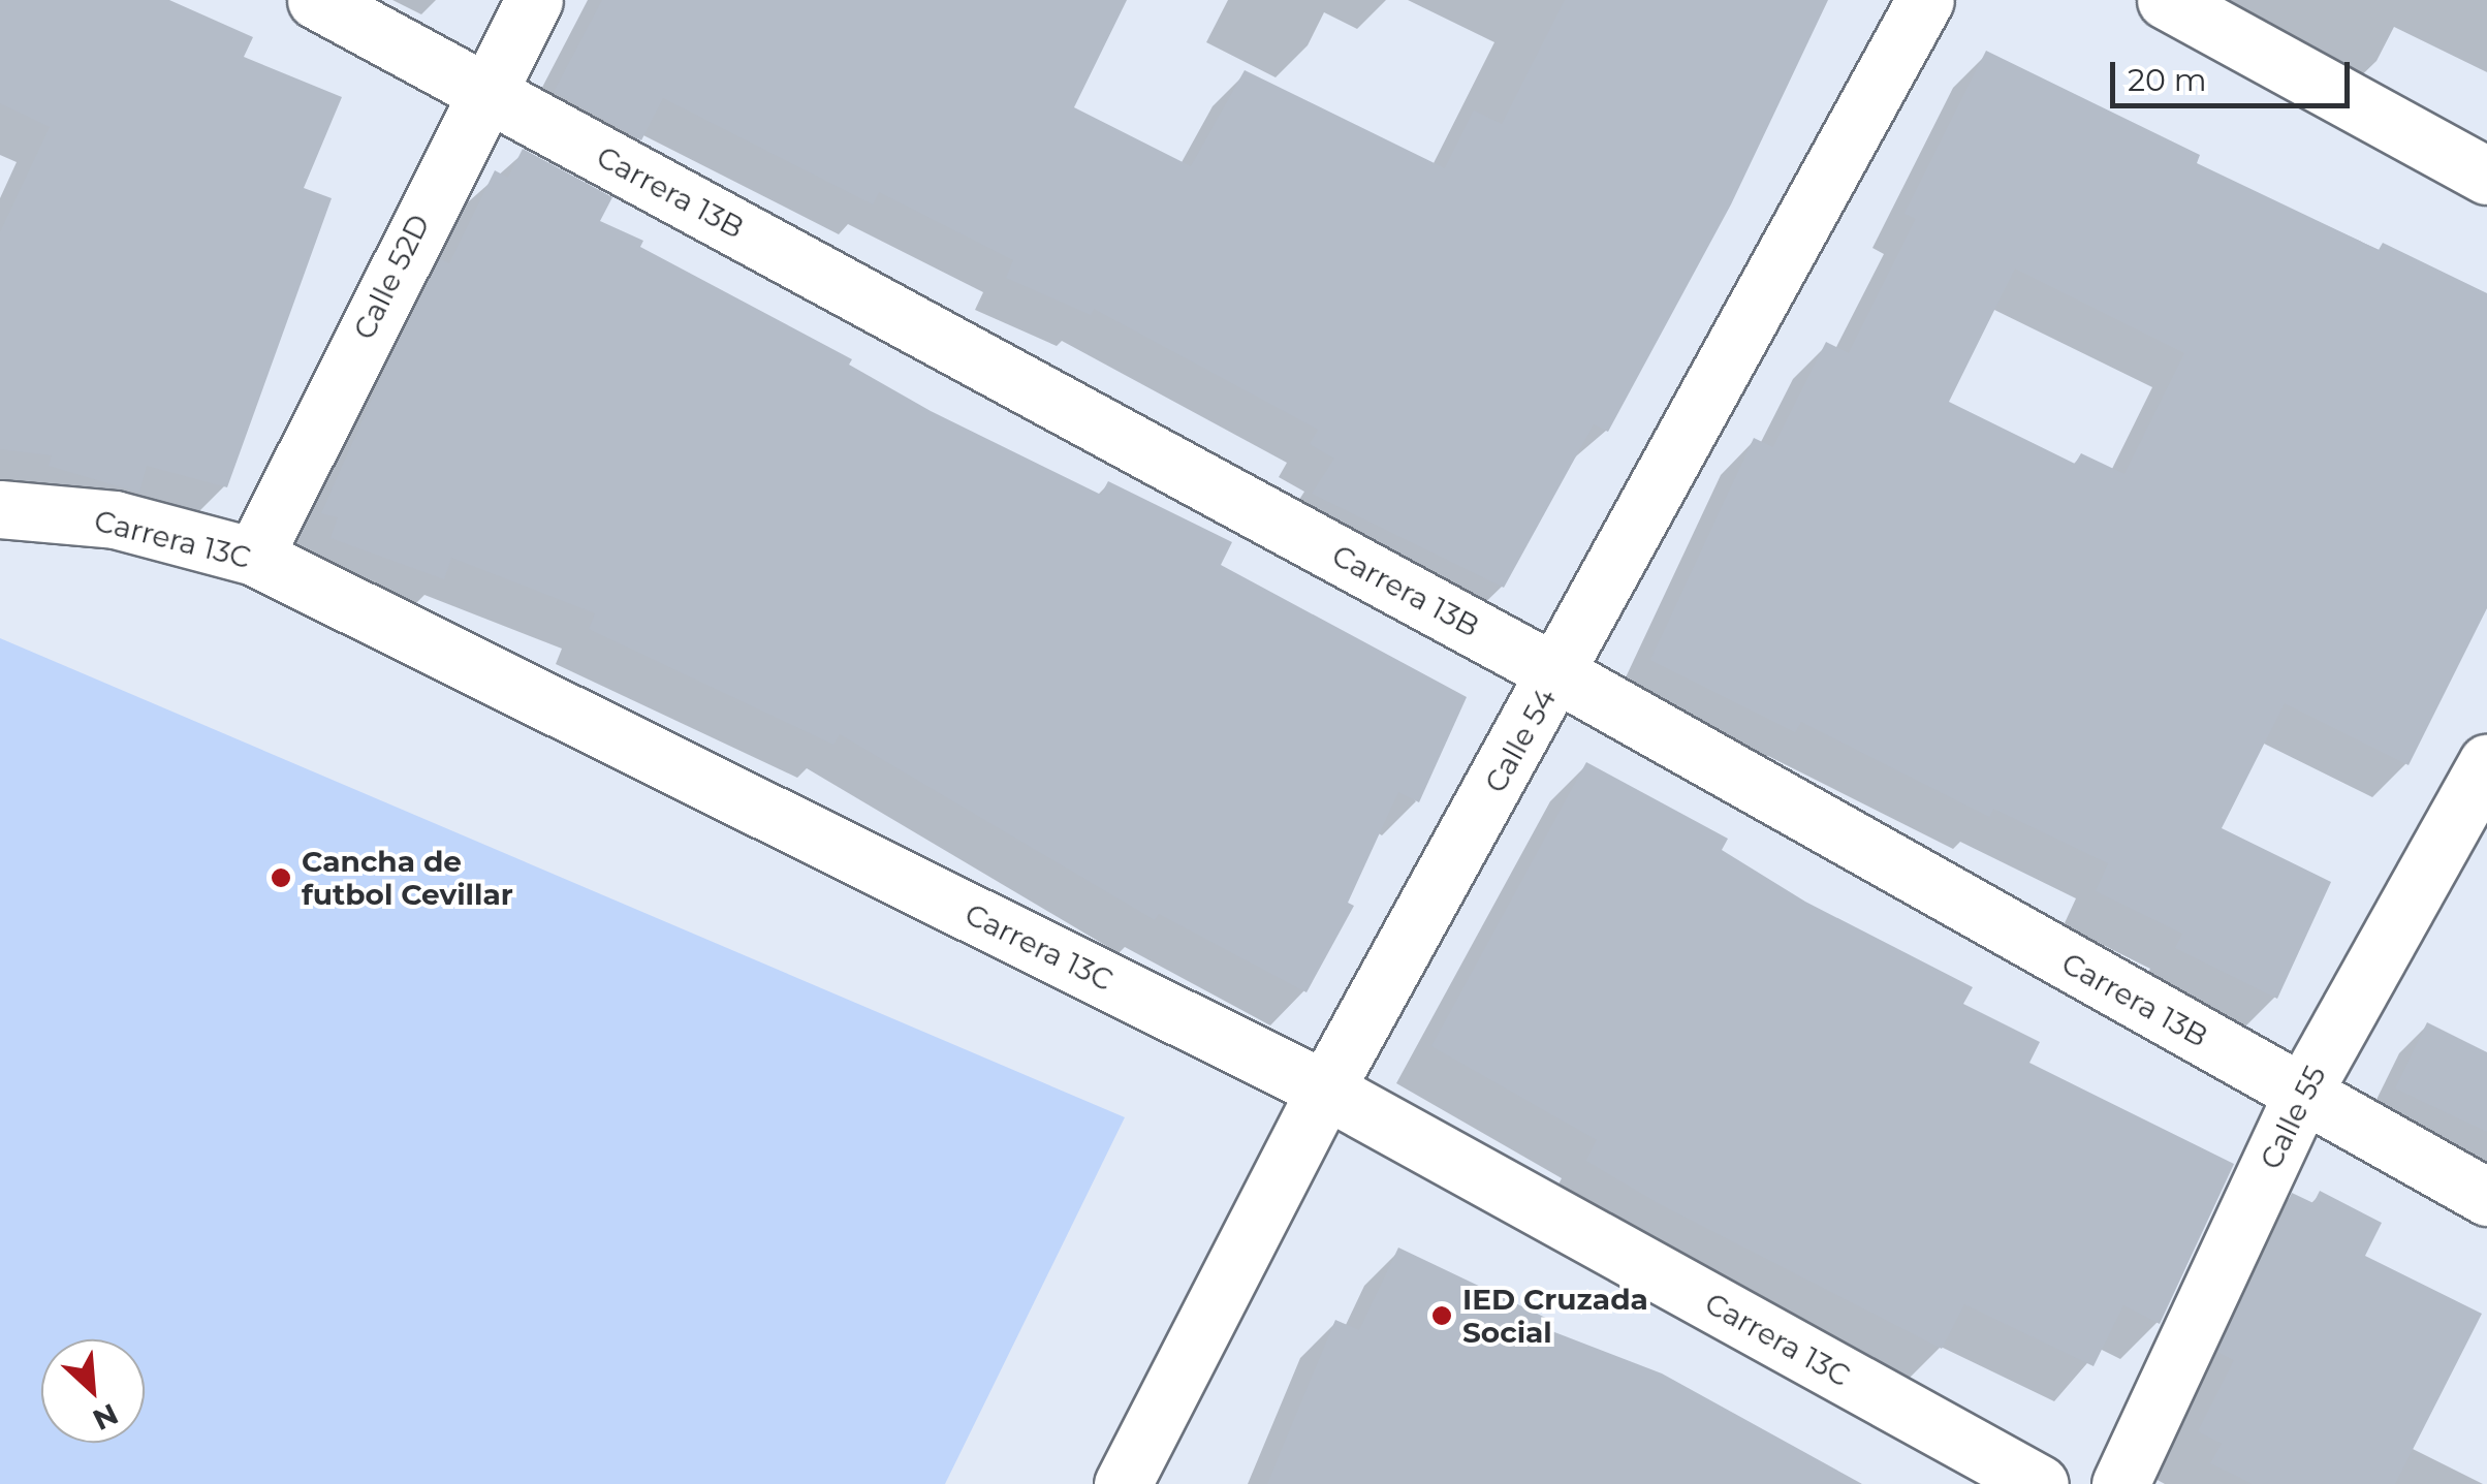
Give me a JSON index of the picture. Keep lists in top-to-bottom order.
{
  "streets": {
    "street": [
      "Carrera 13B",
      "Calle 52D",
      "Carrera 13C",
      "Calle 54",
      "Calle 55"
    ]
  },
  "crossings": [
    ["Carrera 13B", "Calle 52D"],
    ["Carrera 13B", "Calle 54"],
    ["Carrera 13B", "Calle 55"],
    ["Calle 52D", "Carrera 13C"],
    ["Carrera 13C", "Calle 54"]
  ],
  "places": ["Cancha de futbol Cevillar", "IED Cruzada Social"],
  "scale_bar": "20 m",
  "north": "bottom right"
}
